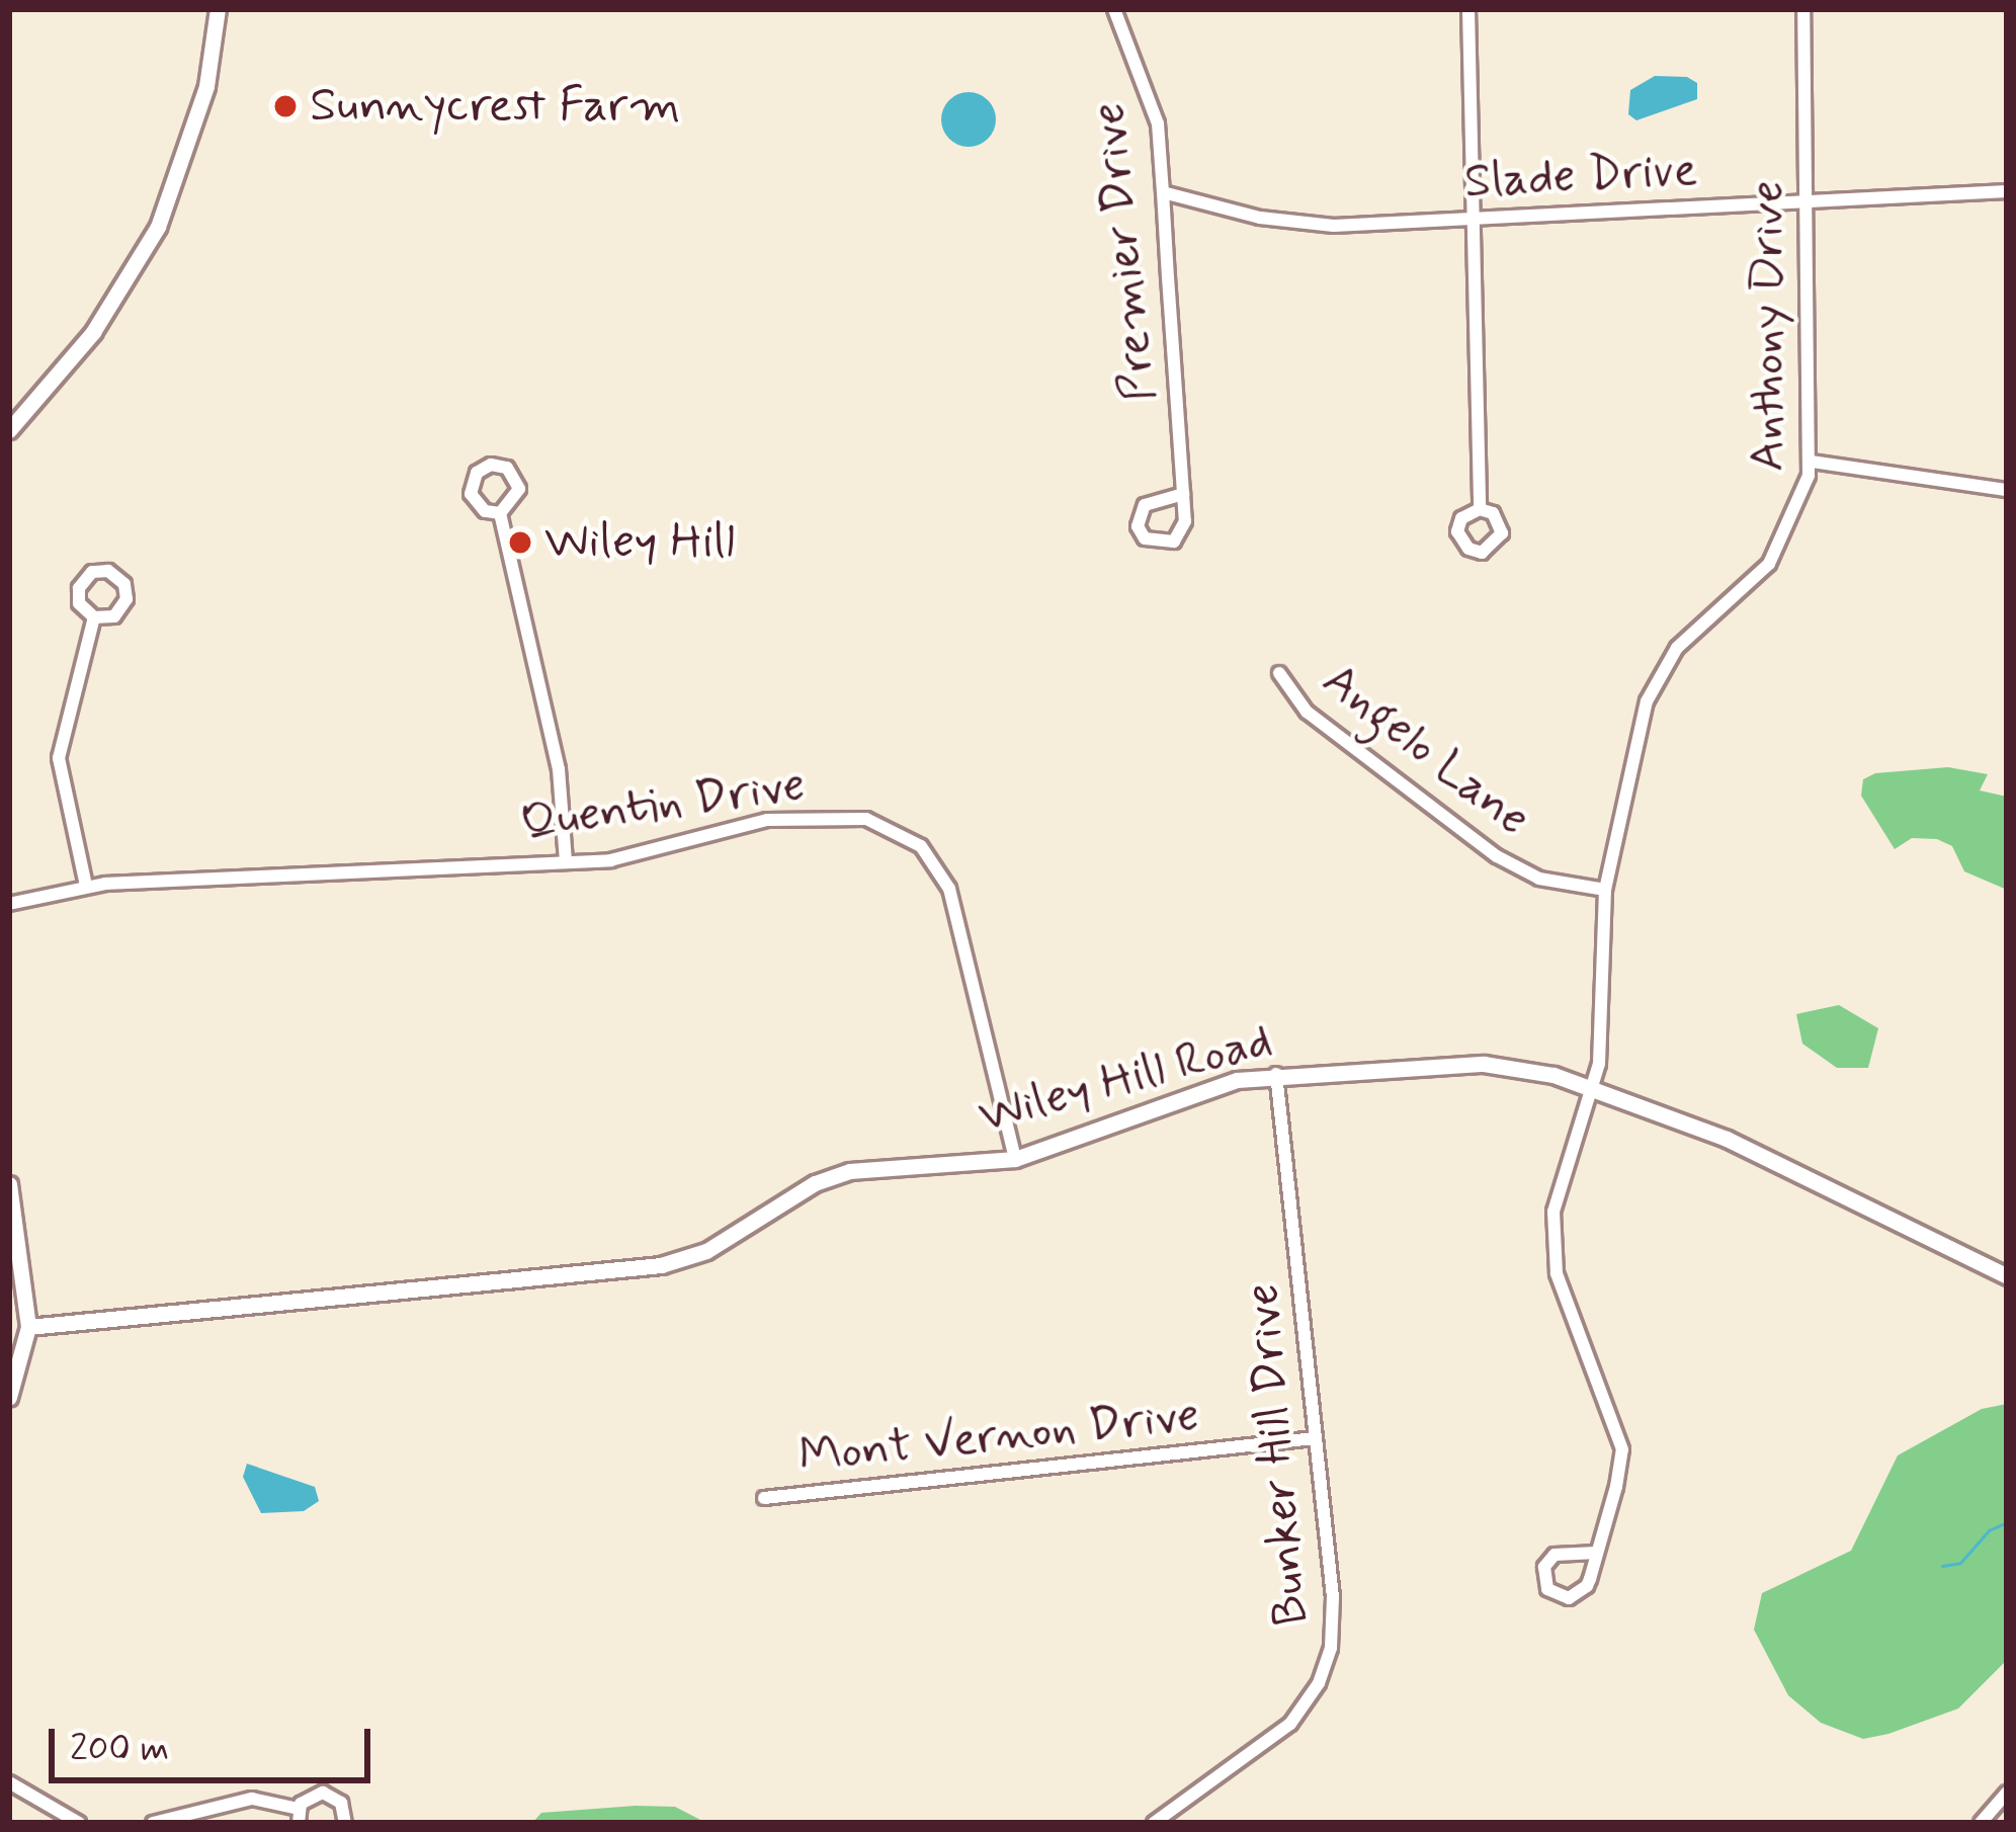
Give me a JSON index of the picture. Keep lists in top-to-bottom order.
{
  "streets": {
    "street": [
      "Slade Drive",
      "Premier Drive",
      "Anthony Drive",
      "Angelo Lane",
      "Quentin Drive",
      "Wiley Hill Road",
      "Mont Vernon Drive",
      "Bunker Hill Drive"
    ]
  },
  "crossings": [
    ["Slade Drive", "Premier Drive"],
    ["Slade Drive", "Anthony Drive"],
    ["Anthony Drive", "Angelo Lane"],
    ["Anthony Drive", "Wiley Hill Road"],
    ["Quentin Drive", "Wiley Hill Road"],
    ["Wiley Hill Road", "Bunker Hill Drive"],
    ["Mont Vernon Drive", "Bunker Hill Drive"]
  ],
  "places": ["Sunnycrest Farm", "Wiley Hill"],
  "scale_bar": "200 m"
}
